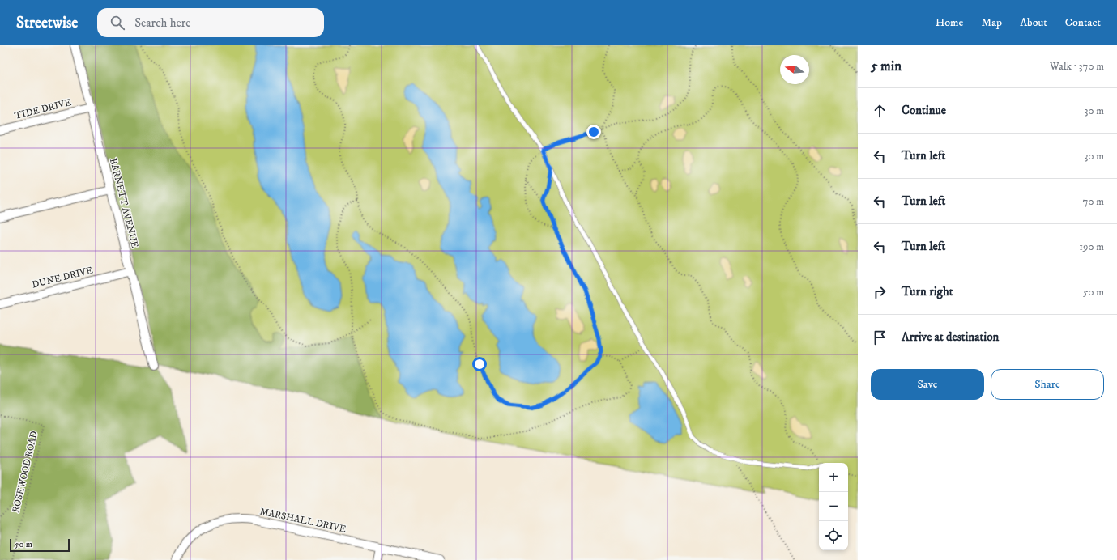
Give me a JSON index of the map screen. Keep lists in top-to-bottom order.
{
  "streets": {
    "street": [
      "TIDE DRIVE",
      "BARNETT AVENUE",
      "DUNE DRIVE",
      "MARSHALL DRIVE"
    ],
    "path": ["ROSEWOOD ROAD"]
  },
  "crossings": [
    ["TIDE DRIVE", "BARNETT AVENUE"],
    ["BARNETT AVENUE", "DUNE DRIVE"]
  ],
  "scale_bar": "50 m",
  "north": "left",
  "page": {
    "header": "Streetwise",
    "search": "Search here",
    "nav": [
      "Home",
      "Map",
      "About",
      "Contact"
    ],
    "heading": ["5 min", "Walk · 370 m"],
    "list": [
      ["Continue", "30 m"],
      ["Turn left", "30 m"],
      ["Turn left", "70 m"],
      ["Turn left", "190 m"],
      ["Turn right", "50 m"],
      "Arrive at destination"
    ],
    "buttons": ["Save", "Share"],
    "map_buttons": ["+", "−"],
    "scale": "50 m"
  }
}
